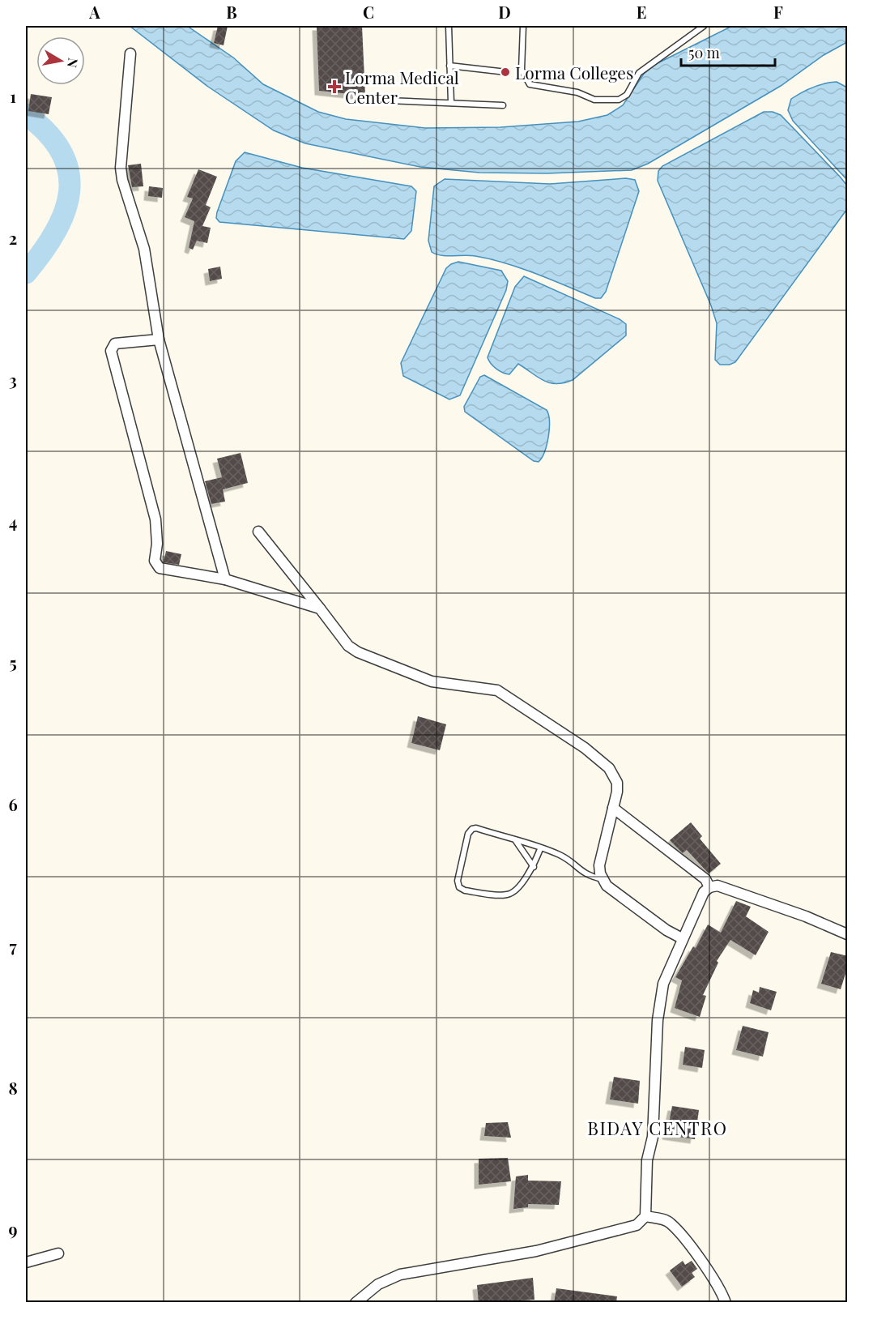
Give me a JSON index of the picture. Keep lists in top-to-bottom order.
{
  "districts": ["BIDAY CENTRO"],
  "places": {
    "other": ["Lorma Colleges"],
    "health": ["Lorma Medical Center"]
  },
  "scale_bar": "50 m",
  "north": "right",
  "grid": {
    "columns": [
      "A",
      "B",
      "C",
      "D",
      "E",
      "F"
    ],
    "rows": [
      "1",
      "2",
      "3",
      "4",
      "5",
      "6",
      "7",
      "8",
      "9"
    ]
  }
}
